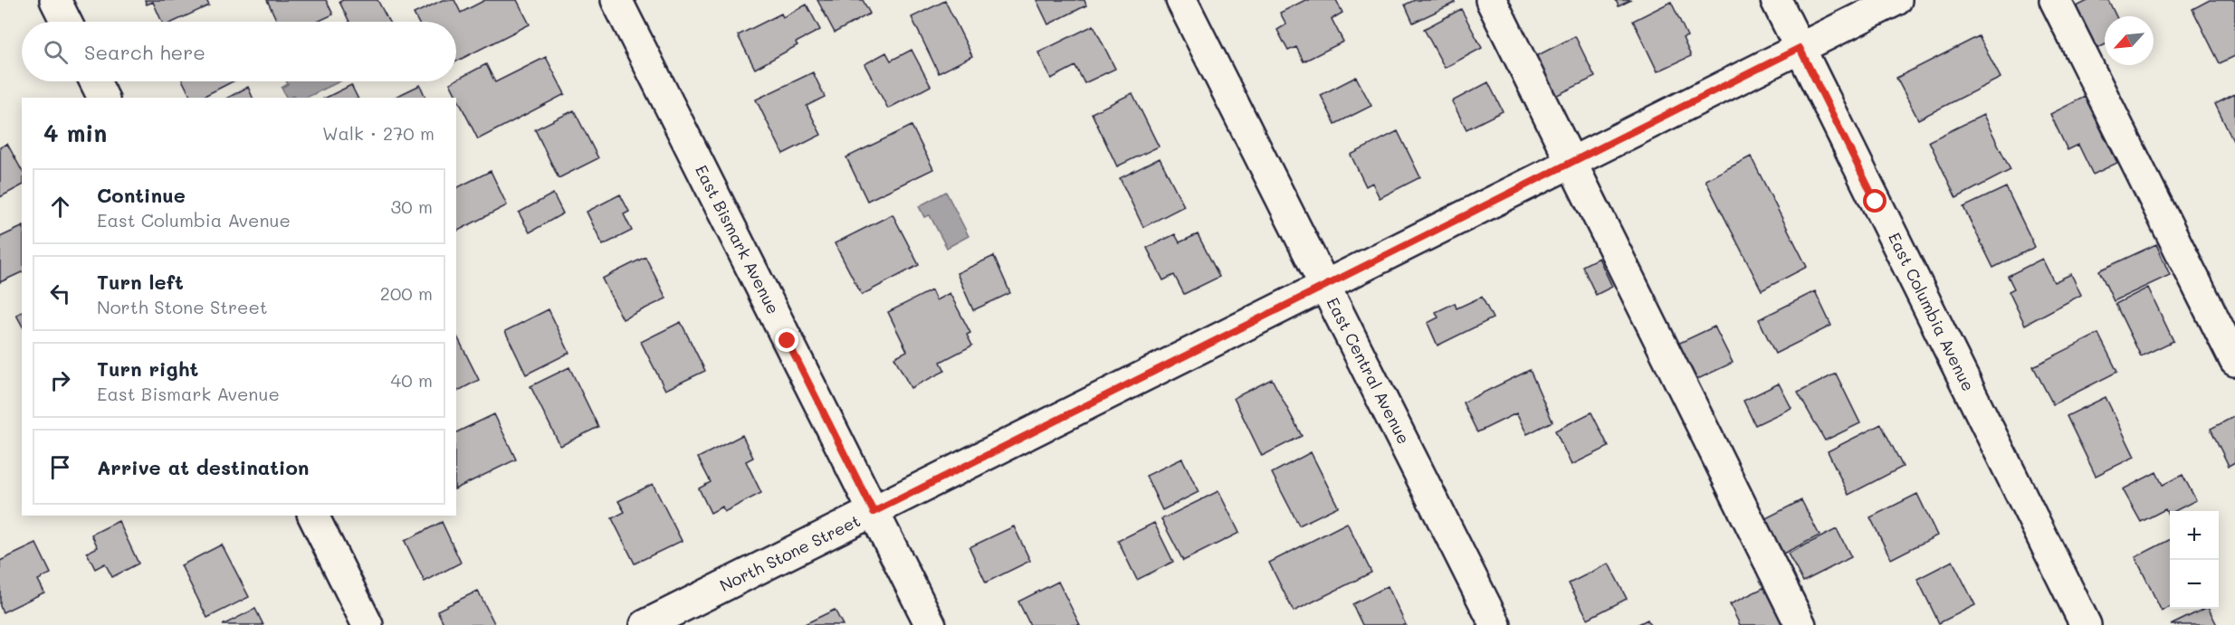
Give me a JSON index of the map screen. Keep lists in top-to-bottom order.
{
  "streets": {
    "street": [
      "East Bismark Avenue",
      "East Columbia Avenue",
      "East Central Avenue",
      "North Stone Street"
    ]
  },
  "crossings": [
    ["East Bismark Avenue", "North Stone Street"],
    ["East Columbia Avenue", "North Stone Street"],
    ["East Central Avenue", "North Stone Street"]
  ],
  "north": "bottom left",
  "page": {
    "search": "Search here",
    "heading": ["4 min", "Walk · 270 m"],
    "list": [
      ["Continue", "East Columbia Avenue", "30 m"],
      ["Turn left", "North Stone Street", "200 m"],
      ["Turn right", "East Bismark Avenue", "40 m"],
      "Arrive at destination"
    ],
    "map_buttons": ["+", "−"]
  }
}
